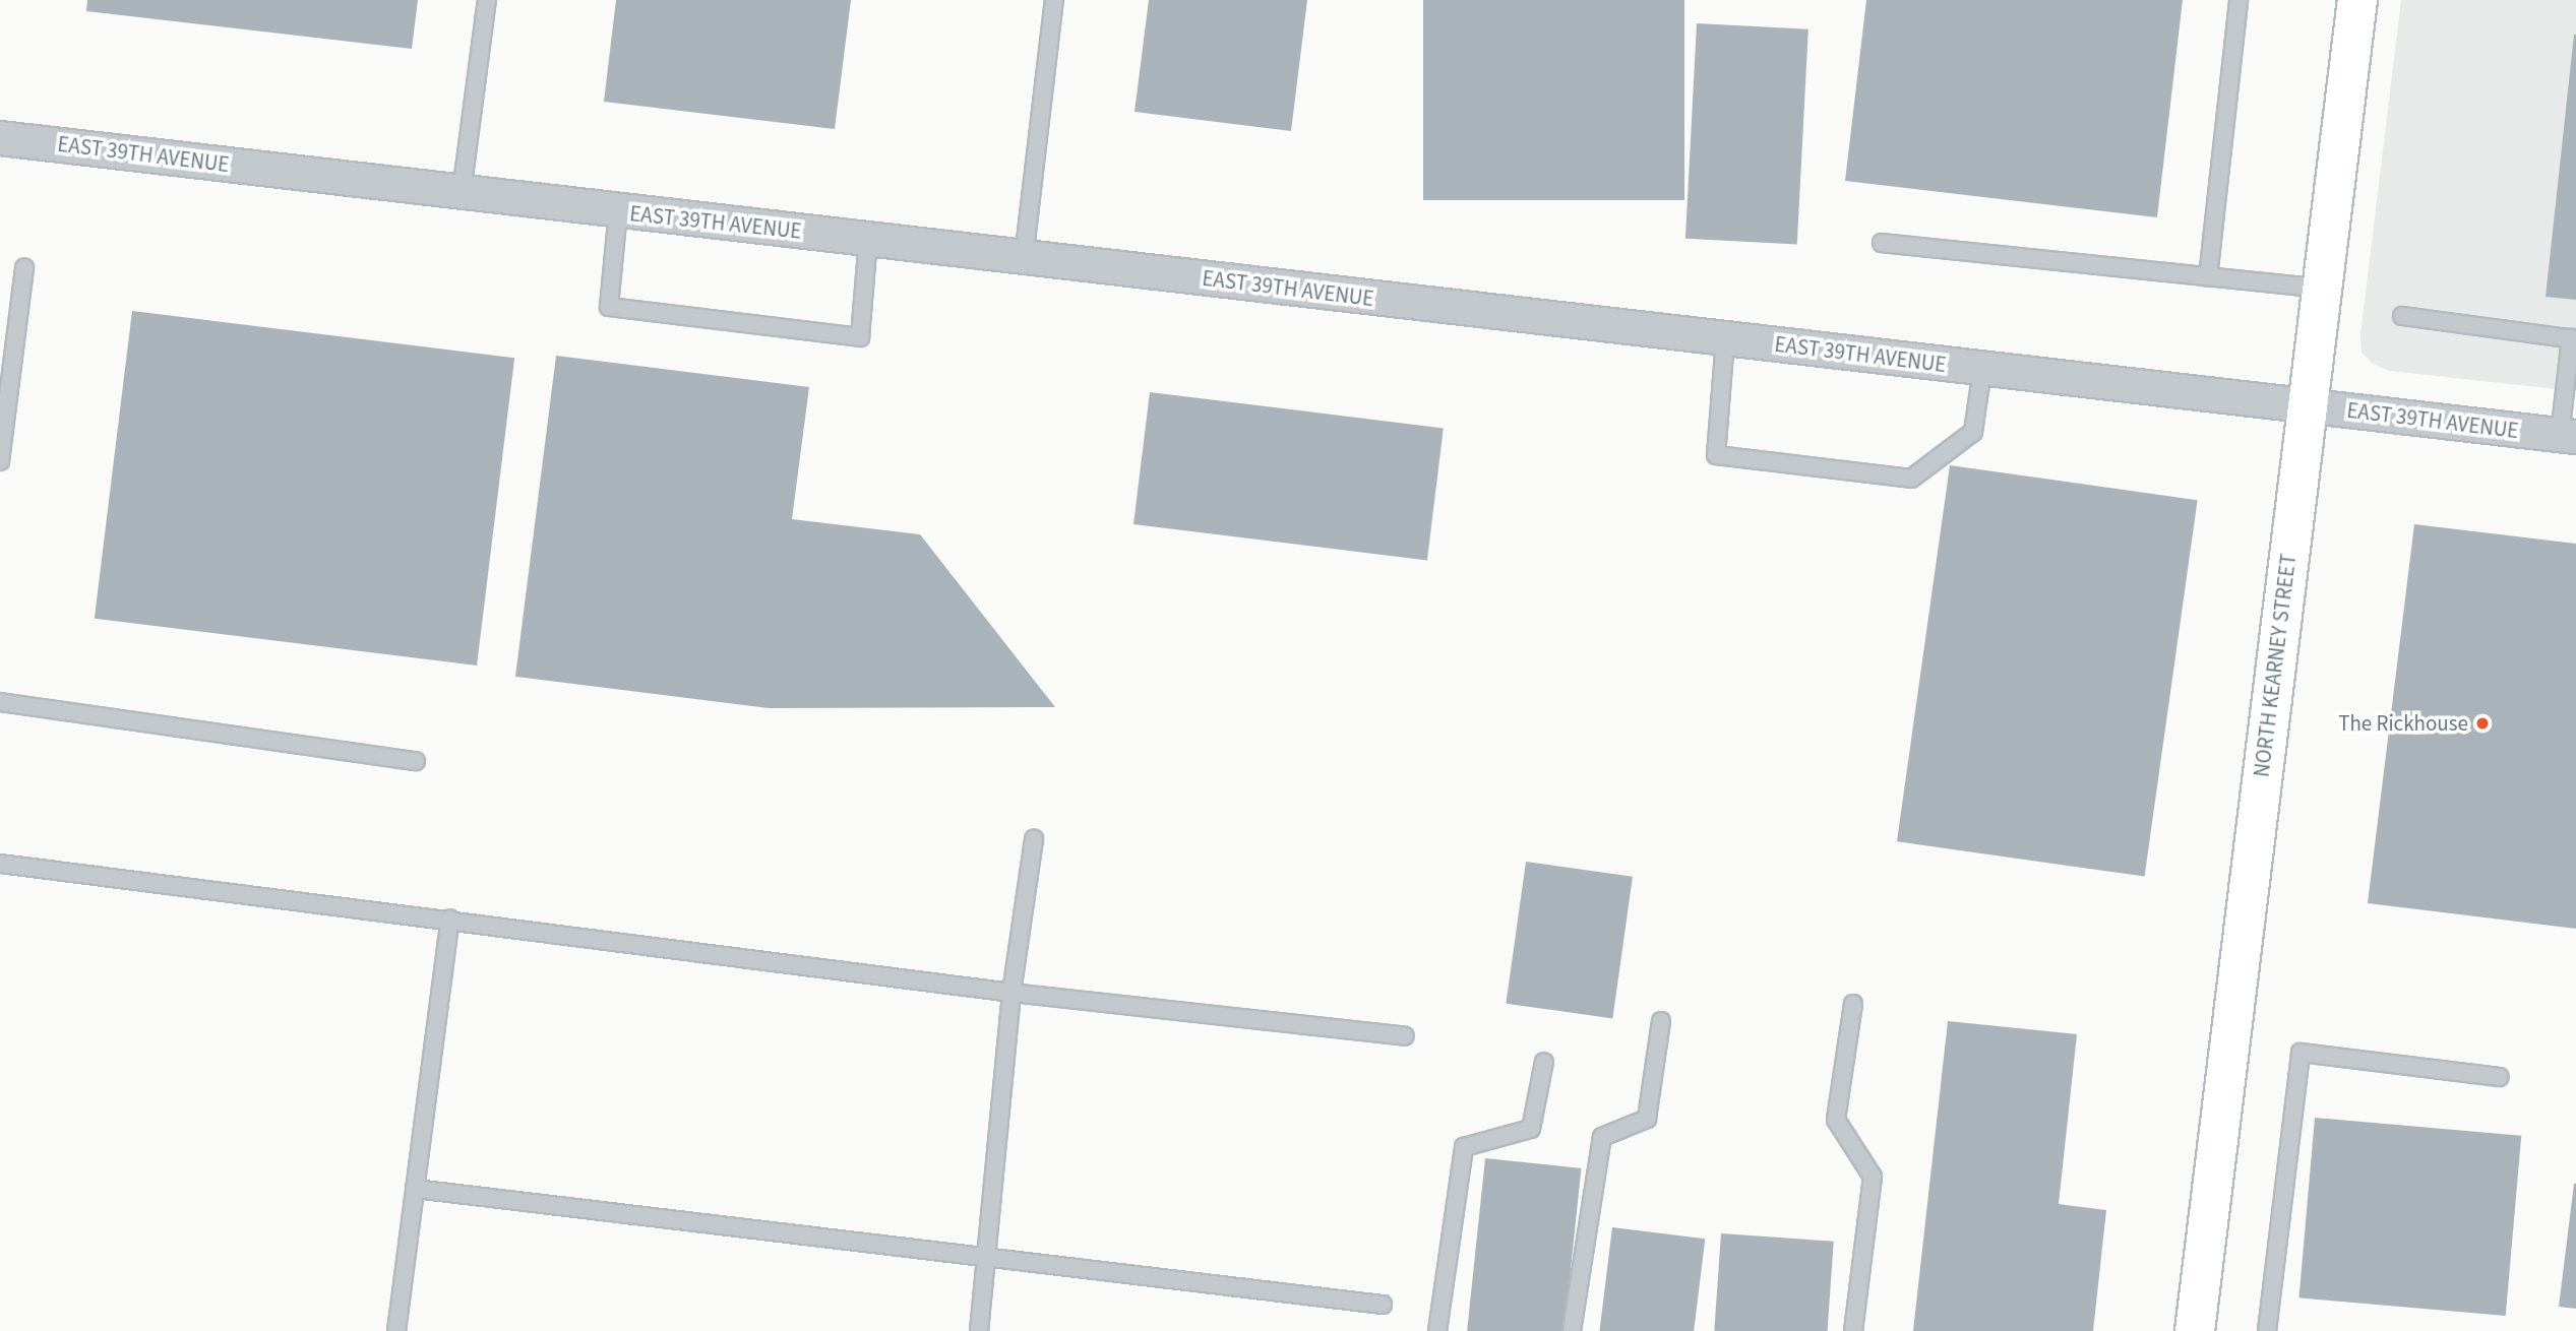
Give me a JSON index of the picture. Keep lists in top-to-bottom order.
{
  "streets": {
    "street": ["EAST 39TH AVENUE", "NORTH KEARNEY STREET"]
  },
  "crossings": [
    ["EAST 39TH AVENUE", "NORTH KEARNEY STREET"]
  ],
  "places": ["The Rickhouse"]
}
